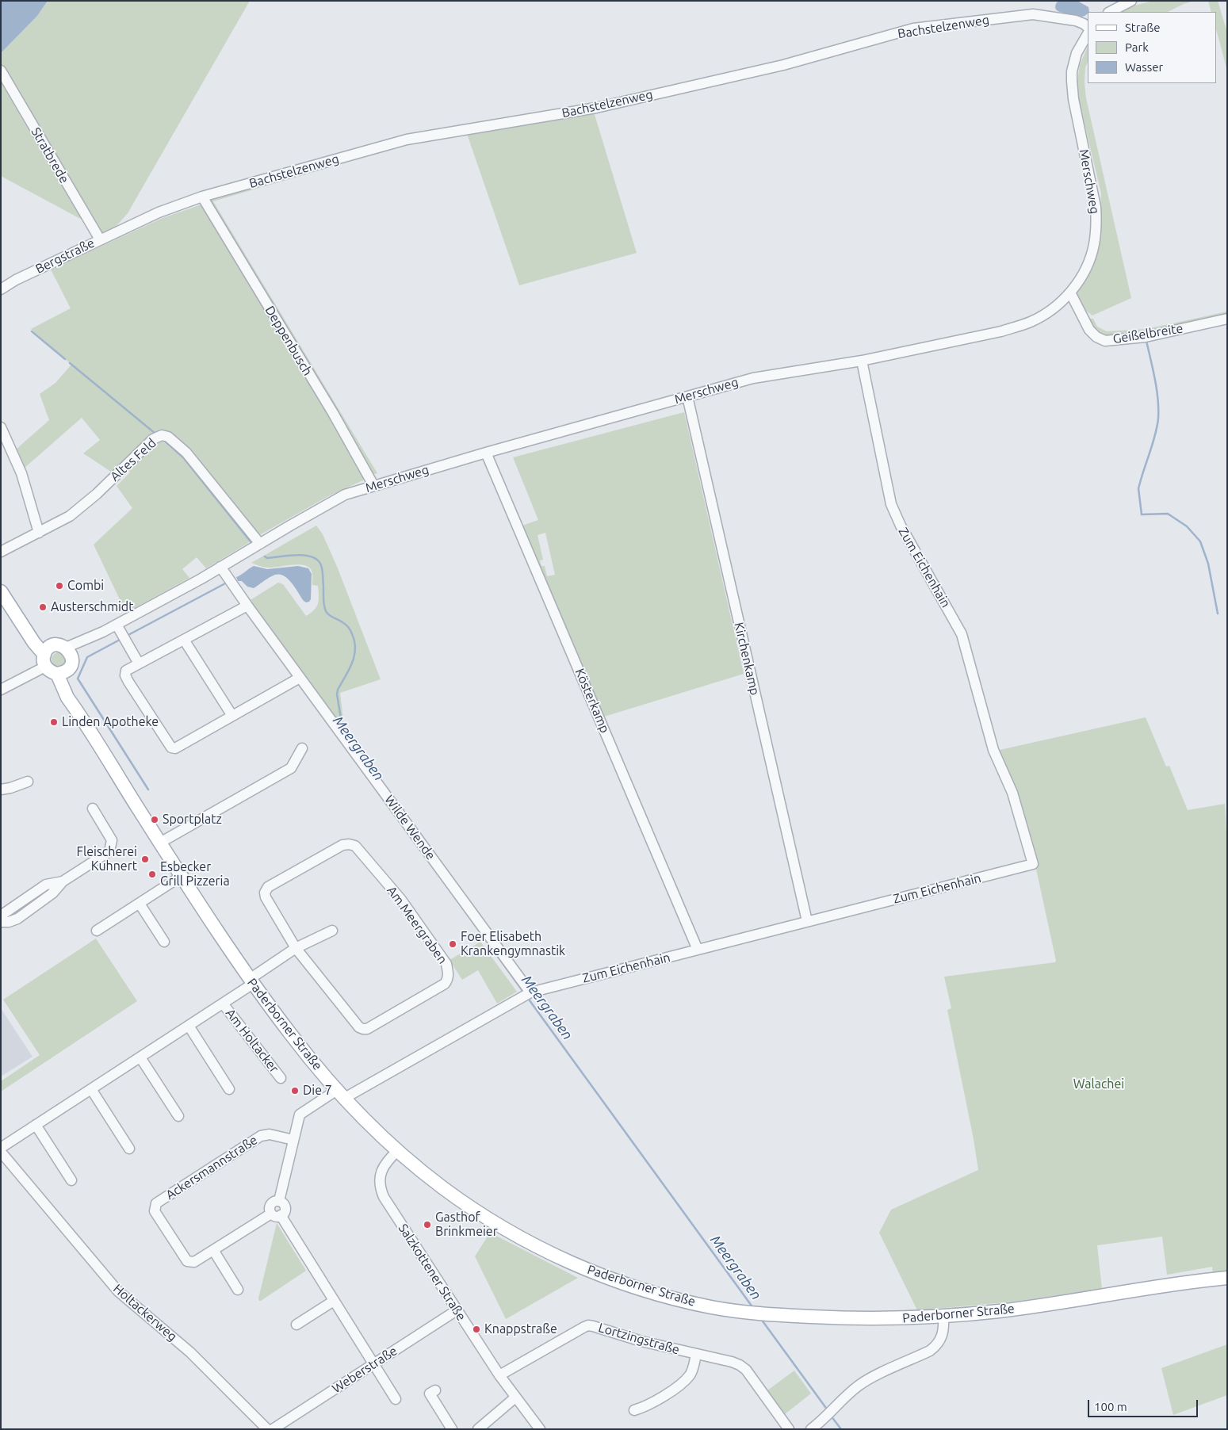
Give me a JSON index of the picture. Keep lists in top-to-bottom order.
{
  "streets": {
    "main road": ["Paderborner Straße"],
    "street": [
      "Bachstelzenweg",
      "Stratbrede",
      "Merschweg",
      "Bergstraße",
      "Geißelbreite",
      "Deppenbusch",
      "Altes Feld",
      "Zum Eichenhain",
      "Kirchenkamp",
      "Kösterkamp",
      "Wilde Wende",
      "Am Meergraben",
      "Am Holtacker",
      "Ackersmannstraße",
      "Salzkottener Straße",
      "Holtackerweg",
      "Lortzingstraße",
      "Weberstraße"
    ]
  },
  "crossings": [
    ["Bachstelzenweg", "Bergstraße"],
    ["Bachstelzenweg", "Deppenbusch"],
    ["Stratbrede", "Bergstraße"],
    ["Merschweg", "Geißelbreite"],
    ["Merschweg", "Deppenbusch"],
    ["Merschweg", "Altes Feld"],
    ["Merschweg", "Zum Eichenhain"],
    ["Merschweg", "Kirchenkamp"],
    ["Merschweg", "Kösterkamp"],
    ["Merschweg", "Wilde Wende"],
    ["Merschweg", "Paderborner Straße"],
    ["Zum Eichenhain", "Kirchenkamp"],
    ["Zum Eichenhain", "Kösterkamp"],
    ["Zum Eichenhain", "Wilde Wende"],
    ["Zum Eichenhain", "Paderborner Straße"],
    ["Zum Eichenhain", "Ackersmannstraße"],
    ["Paderborner Straße", "Am Holtacker"],
    ["Paderborner Straße", "Ackersmannstraße"],
    ["Paderborner Straße", "Salzkottener Straße"],
    ["Salzkottener Straße", "Lortzingstraße"],
    ["Salzkottener Straße", "Weberstraße"]
  ],
  "water": ["Meergraben"],
  "parks": ["Walachei"],
  "places": [
    "Combi",
    "Austerschmidt",
    "Linden Apotheke",
    "Sportplatz",
    "Fleischerei Kuhnert",
    "Esbecker Grill Pizzeria",
    "Foer Elisabeth Krankengymnastik",
    "Die 7",
    "Gasthof Brinkmeier",
    "Knappstraße"
  ],
  "legend": ["Straße", "Park", "Wasser"],
  "scale_bar": "100 m"
}
